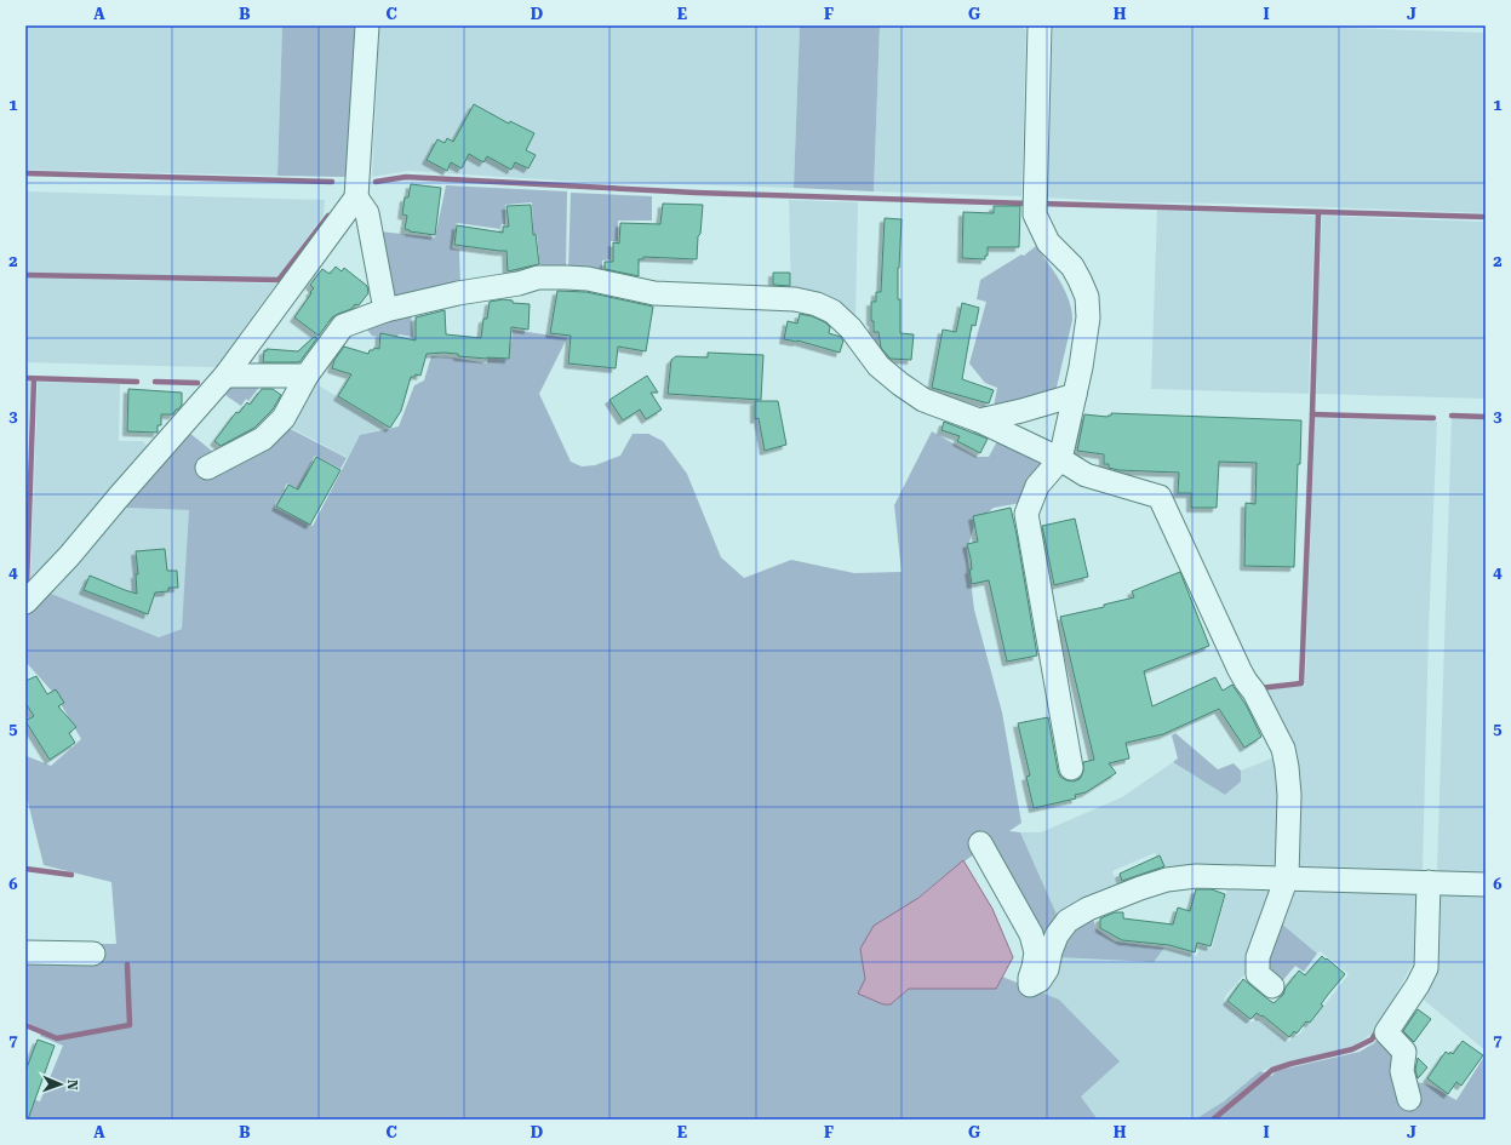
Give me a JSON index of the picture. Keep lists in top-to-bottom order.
{
  "north": "right",
  "grid": {
    "columns": [
      "A",
      "B",
      "C",
      "D",
      "E",
      "F",
      "G",
      "H",
      "I",
      "J"
    ],
    "rows": [
      "1",
      "2",
      "3",
      "4",
      "5",
      "6",
      "7"
    ]
  }
}
